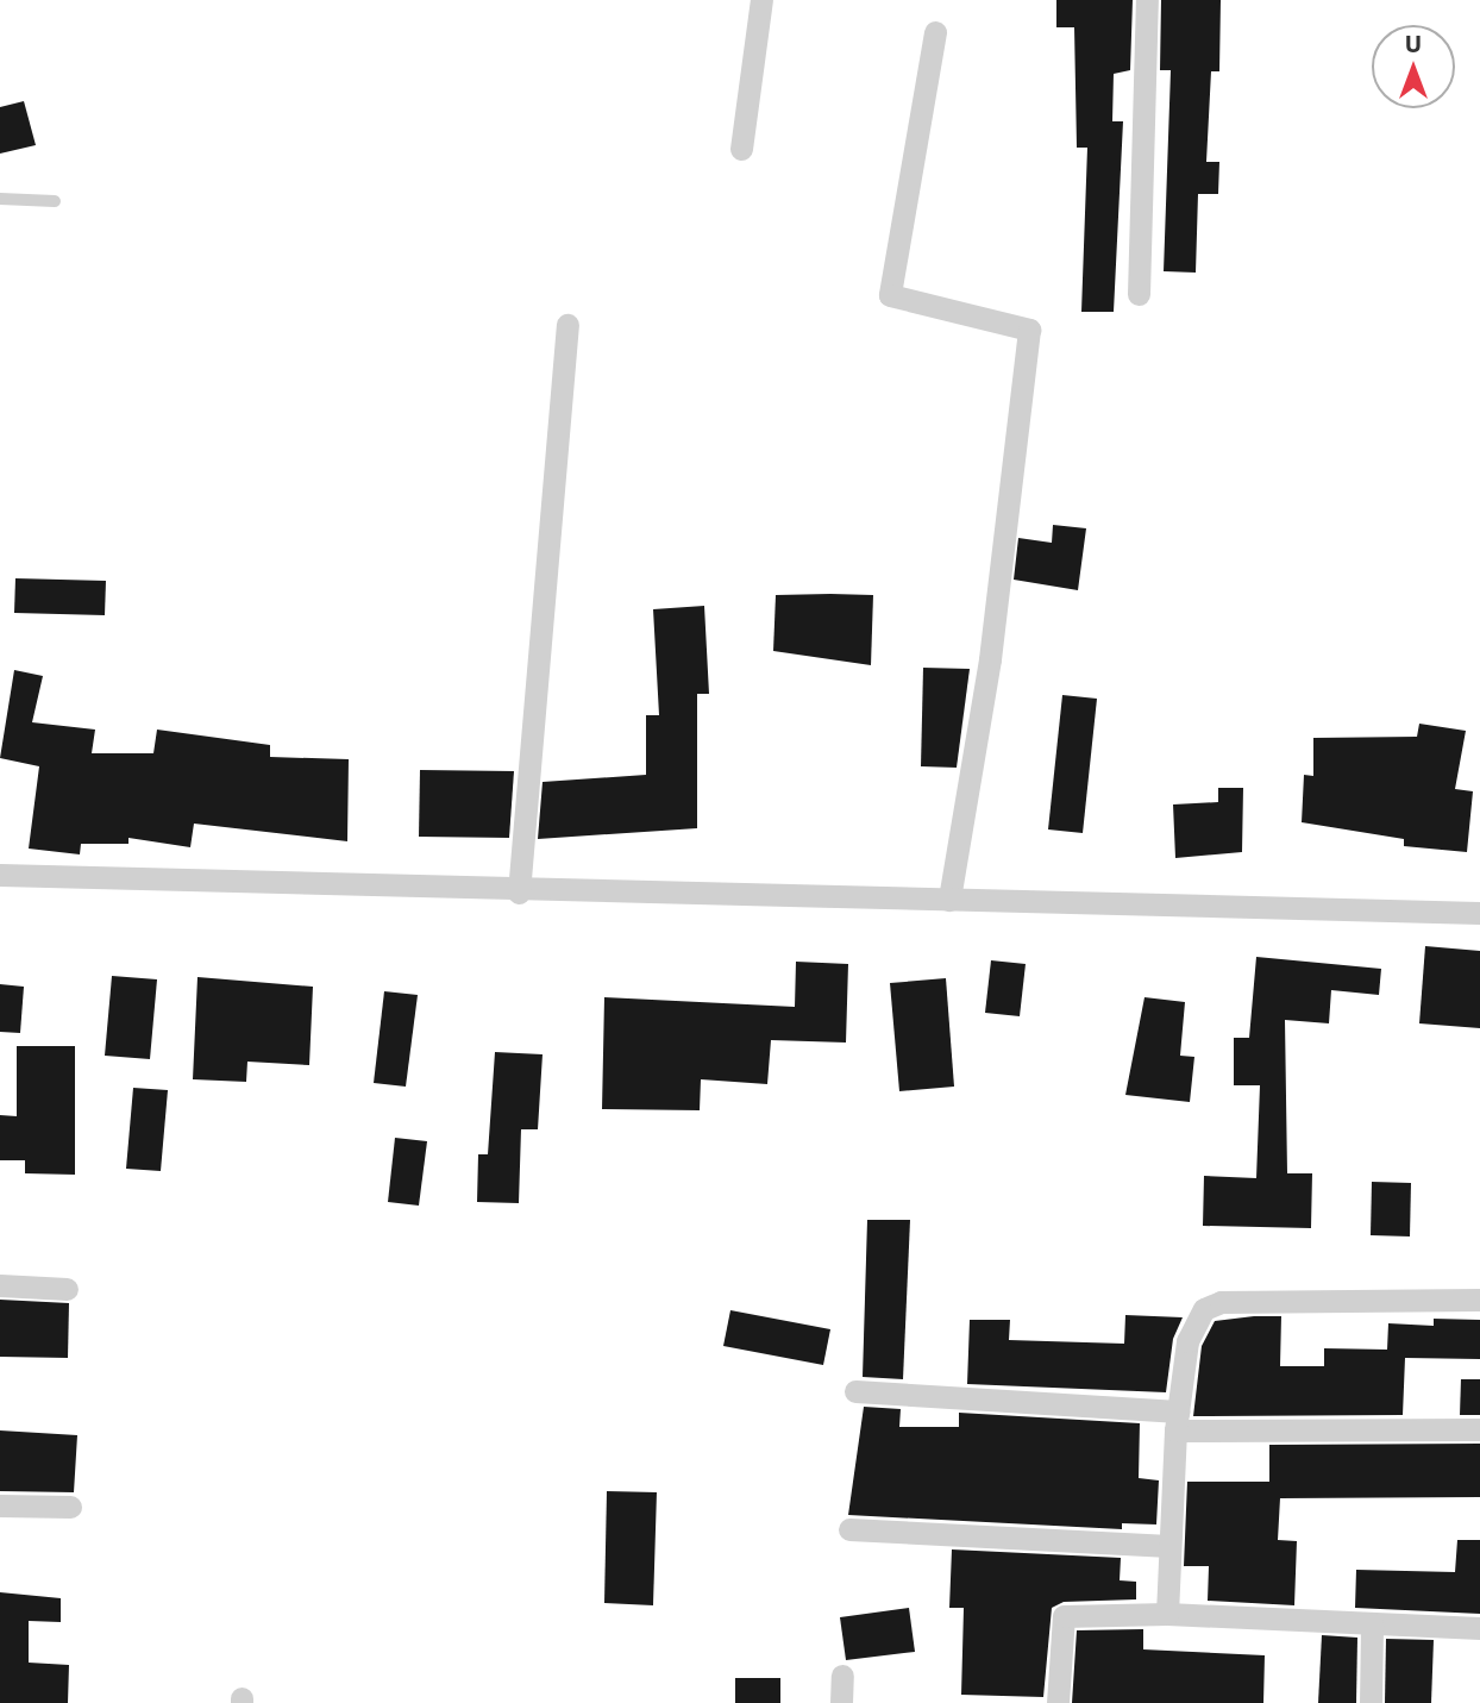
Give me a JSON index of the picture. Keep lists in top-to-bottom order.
{
  "north": "top"
}
